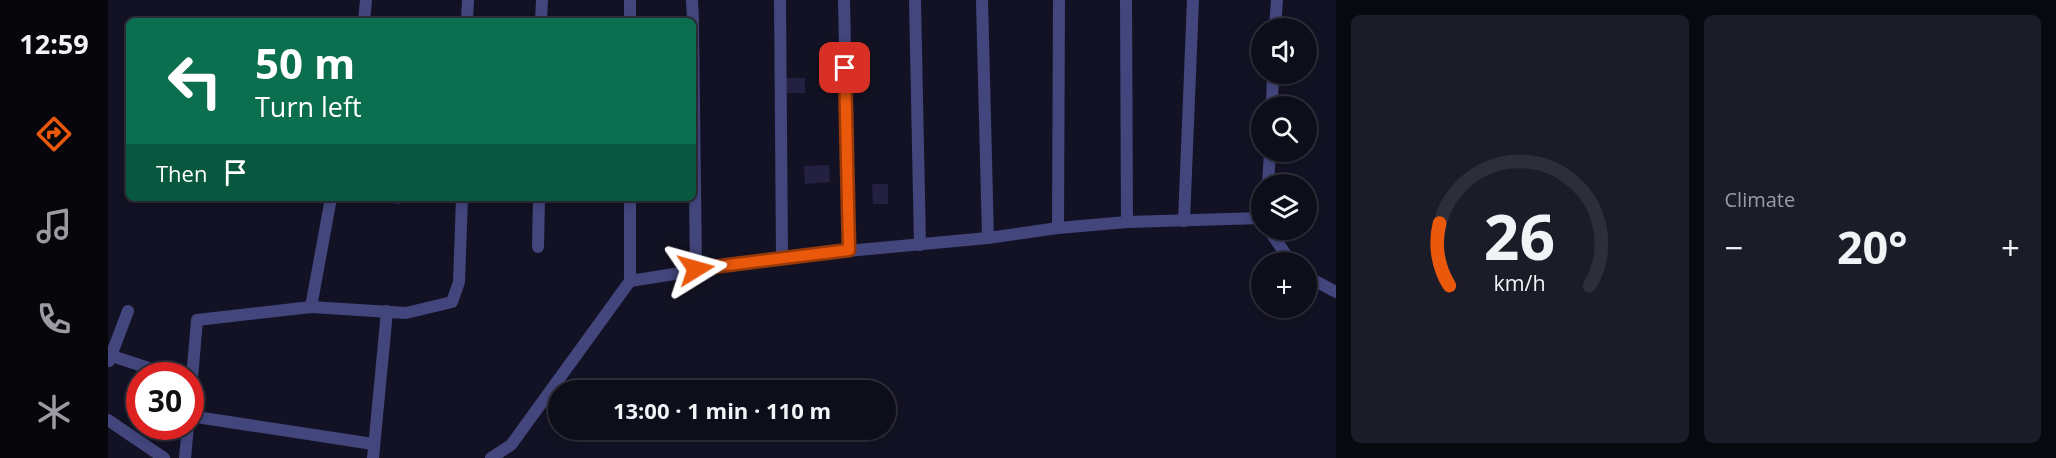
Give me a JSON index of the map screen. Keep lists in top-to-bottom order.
{
  "page": {
    "tabs": "12:59",
    "tile": "Climate",
    "map_buttons": "+",
    "turn": ["50 m", "Turn left"],
    "then": "Then",
    "heat": ["−", "20°", "+"],
    "limit": "30",
    "trip": "13:00 · 1 min · 110 m",
    "gauge": ["26", "km/h"]
  }
}
